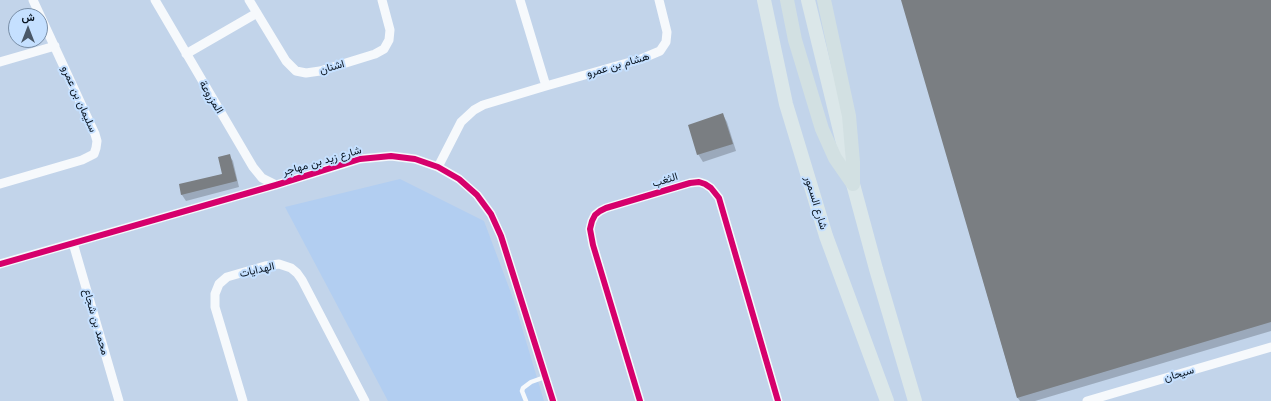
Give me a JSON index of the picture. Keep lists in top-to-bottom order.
{
  "streets": {
    "main road": ["شارع السمور"],
    "street": [
      "هشام بن عمرو",
      "اشنان",
      "المزروعة",
      "سليمان بن عمرو",
      "شارع زيد بن مهاجر",
      "الثغب",
      "الهدايات",
      "محمد بن شجاع",
      "سيحان"
    ]
  },
  "crossings": [
    ["هشام بن عمرو", "شارع زيد بن مهاجر"],
    ["المزروعة", "شارع زيد بن مهاجر"],
    ["شارع زيد بن مهاجر", "محمد بن شجاع"]
  ],
  "north": "top"
}
